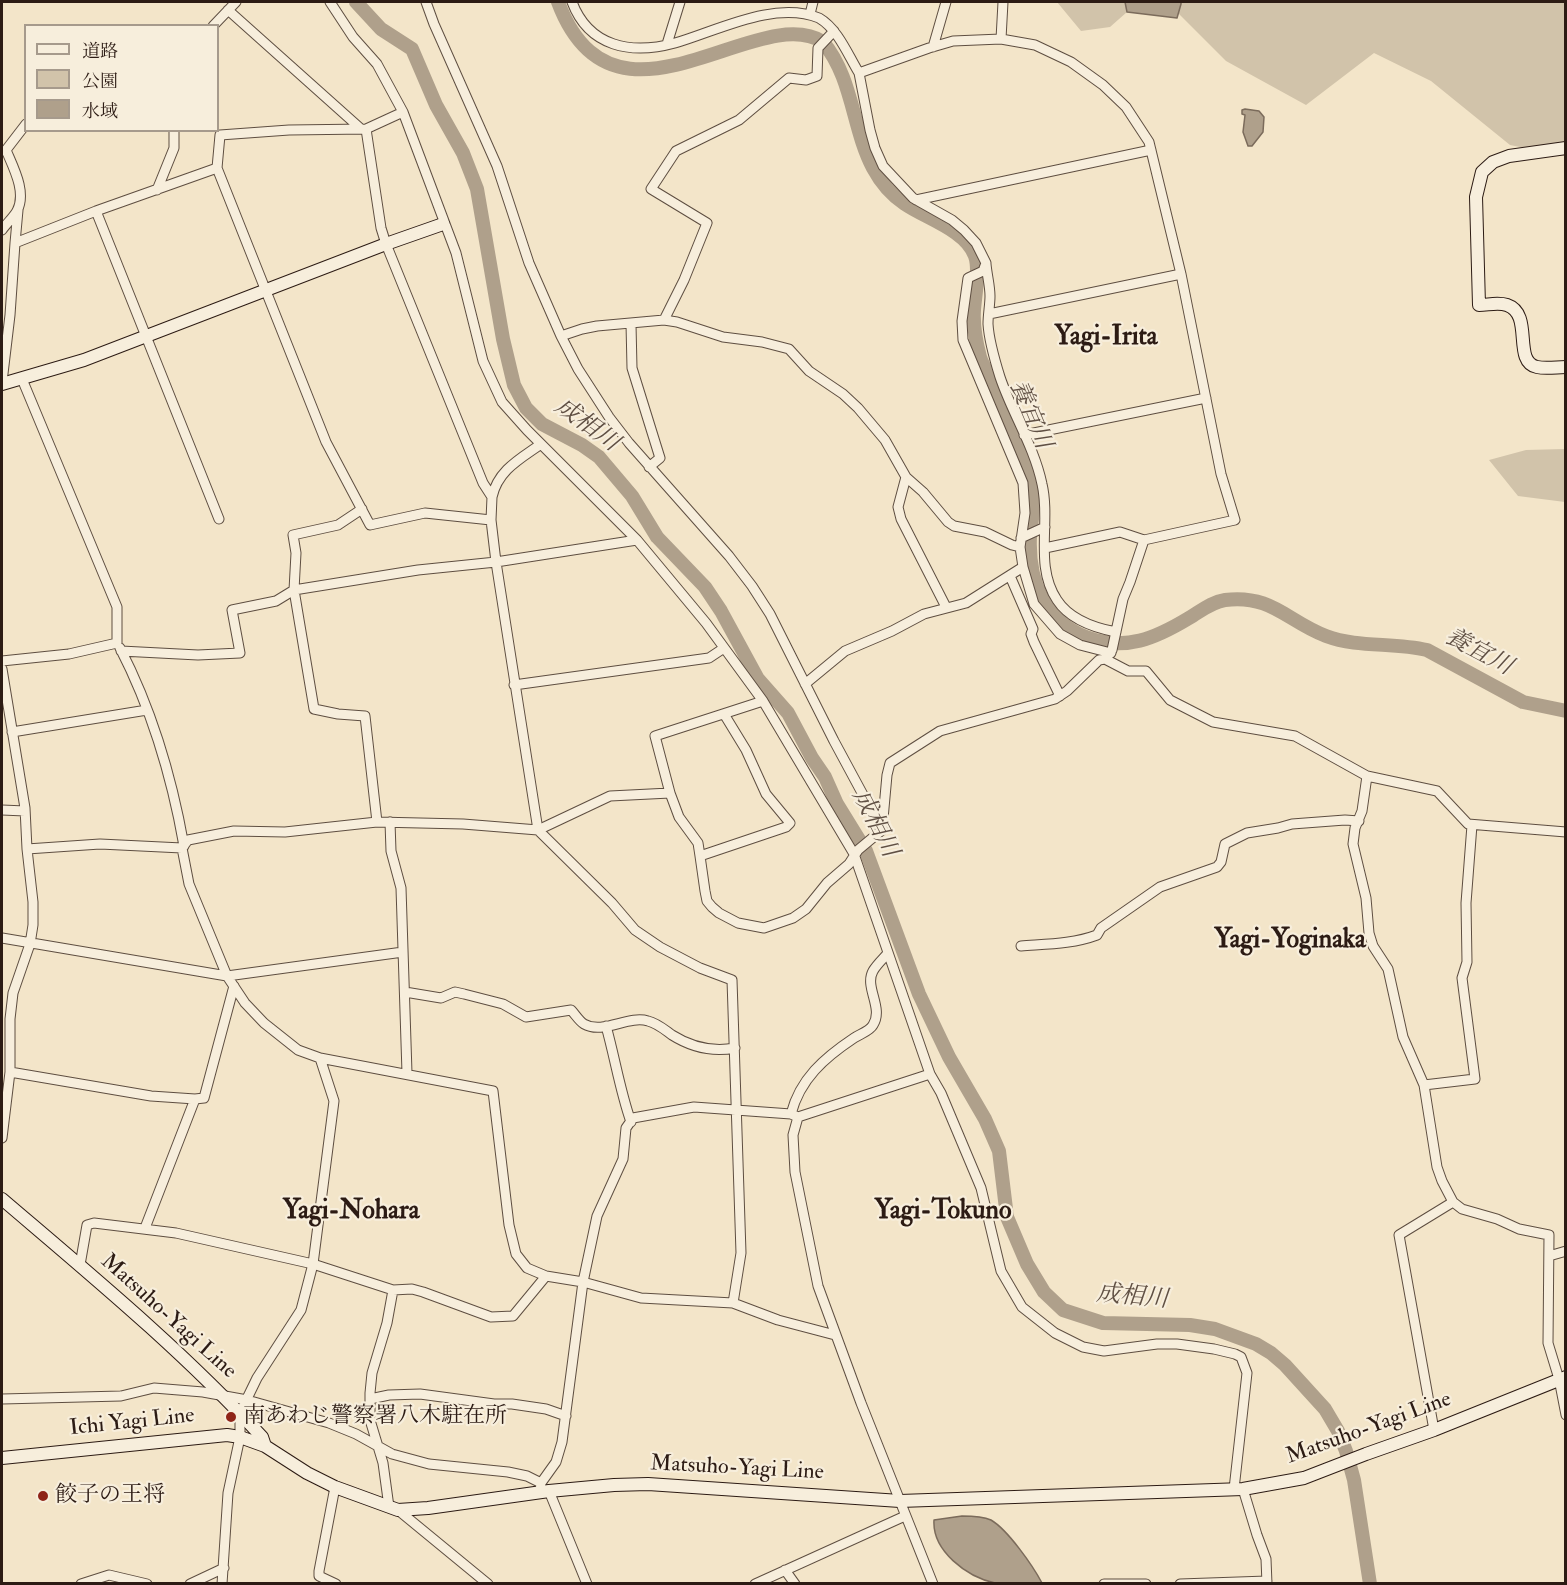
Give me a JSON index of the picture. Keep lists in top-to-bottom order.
{
  "streets": {
    "main road": ["Matsuho-Yagi Line", "Ichi Yagi Line"]
  },
  "crossings": [
    ["Matsuho-Yagi Line", "Ichi Yagi Line"]
  ],
  "districts": [
    "Yagi-Irita",
    "Yagi-Yoginaka",
    "Yagi-Nohara",
    "Yagi-Tokuno"
  ],
  "water": ["養宜川", "成相川"],
  "places": ["南あわじ警察署八木駐在所", "餃子の王将"],
  "legend": ["道路", "公園", "水域"]
}
